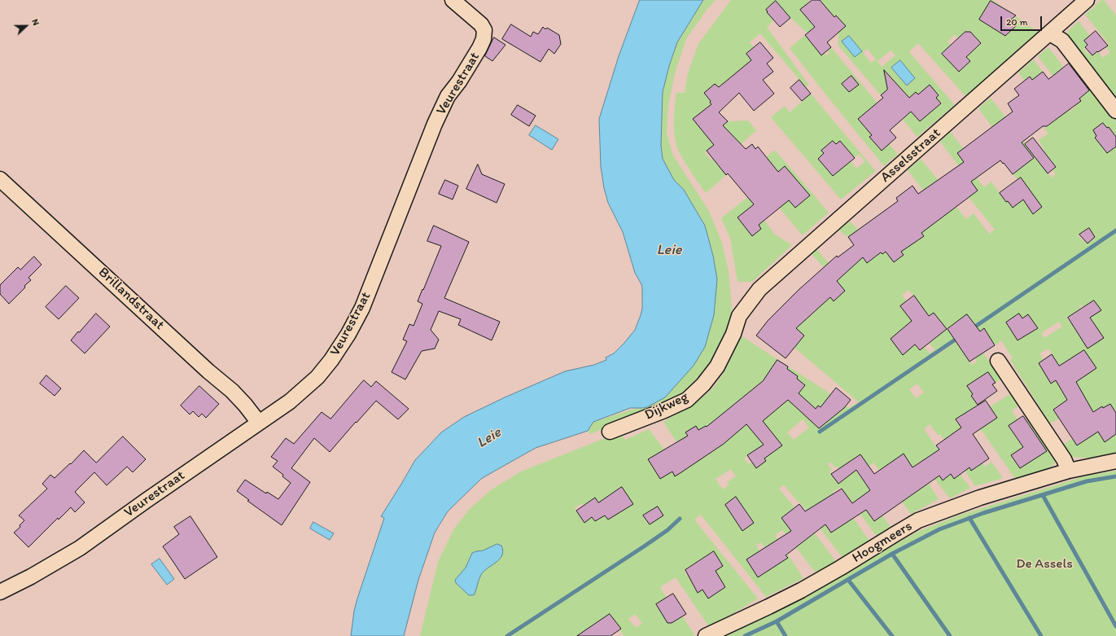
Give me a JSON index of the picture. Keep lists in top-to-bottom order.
{
  "streets": {
    "street": [
      "Veurestraat",
      "Asselsstraat",
      "Brillandstraat",
      "Dijkweg",
      "Hoogmeers"
    ]
  },
  "crossings": [
    ["Veurestraat", "Brillandstraat"],
    ["Asselsstraat", "Dijkweg"]
  ],
  "water": ["Leie"],
  "parks": ["De Assels"],
  "scale_bar": "20 m",
  "north": "right"
}
